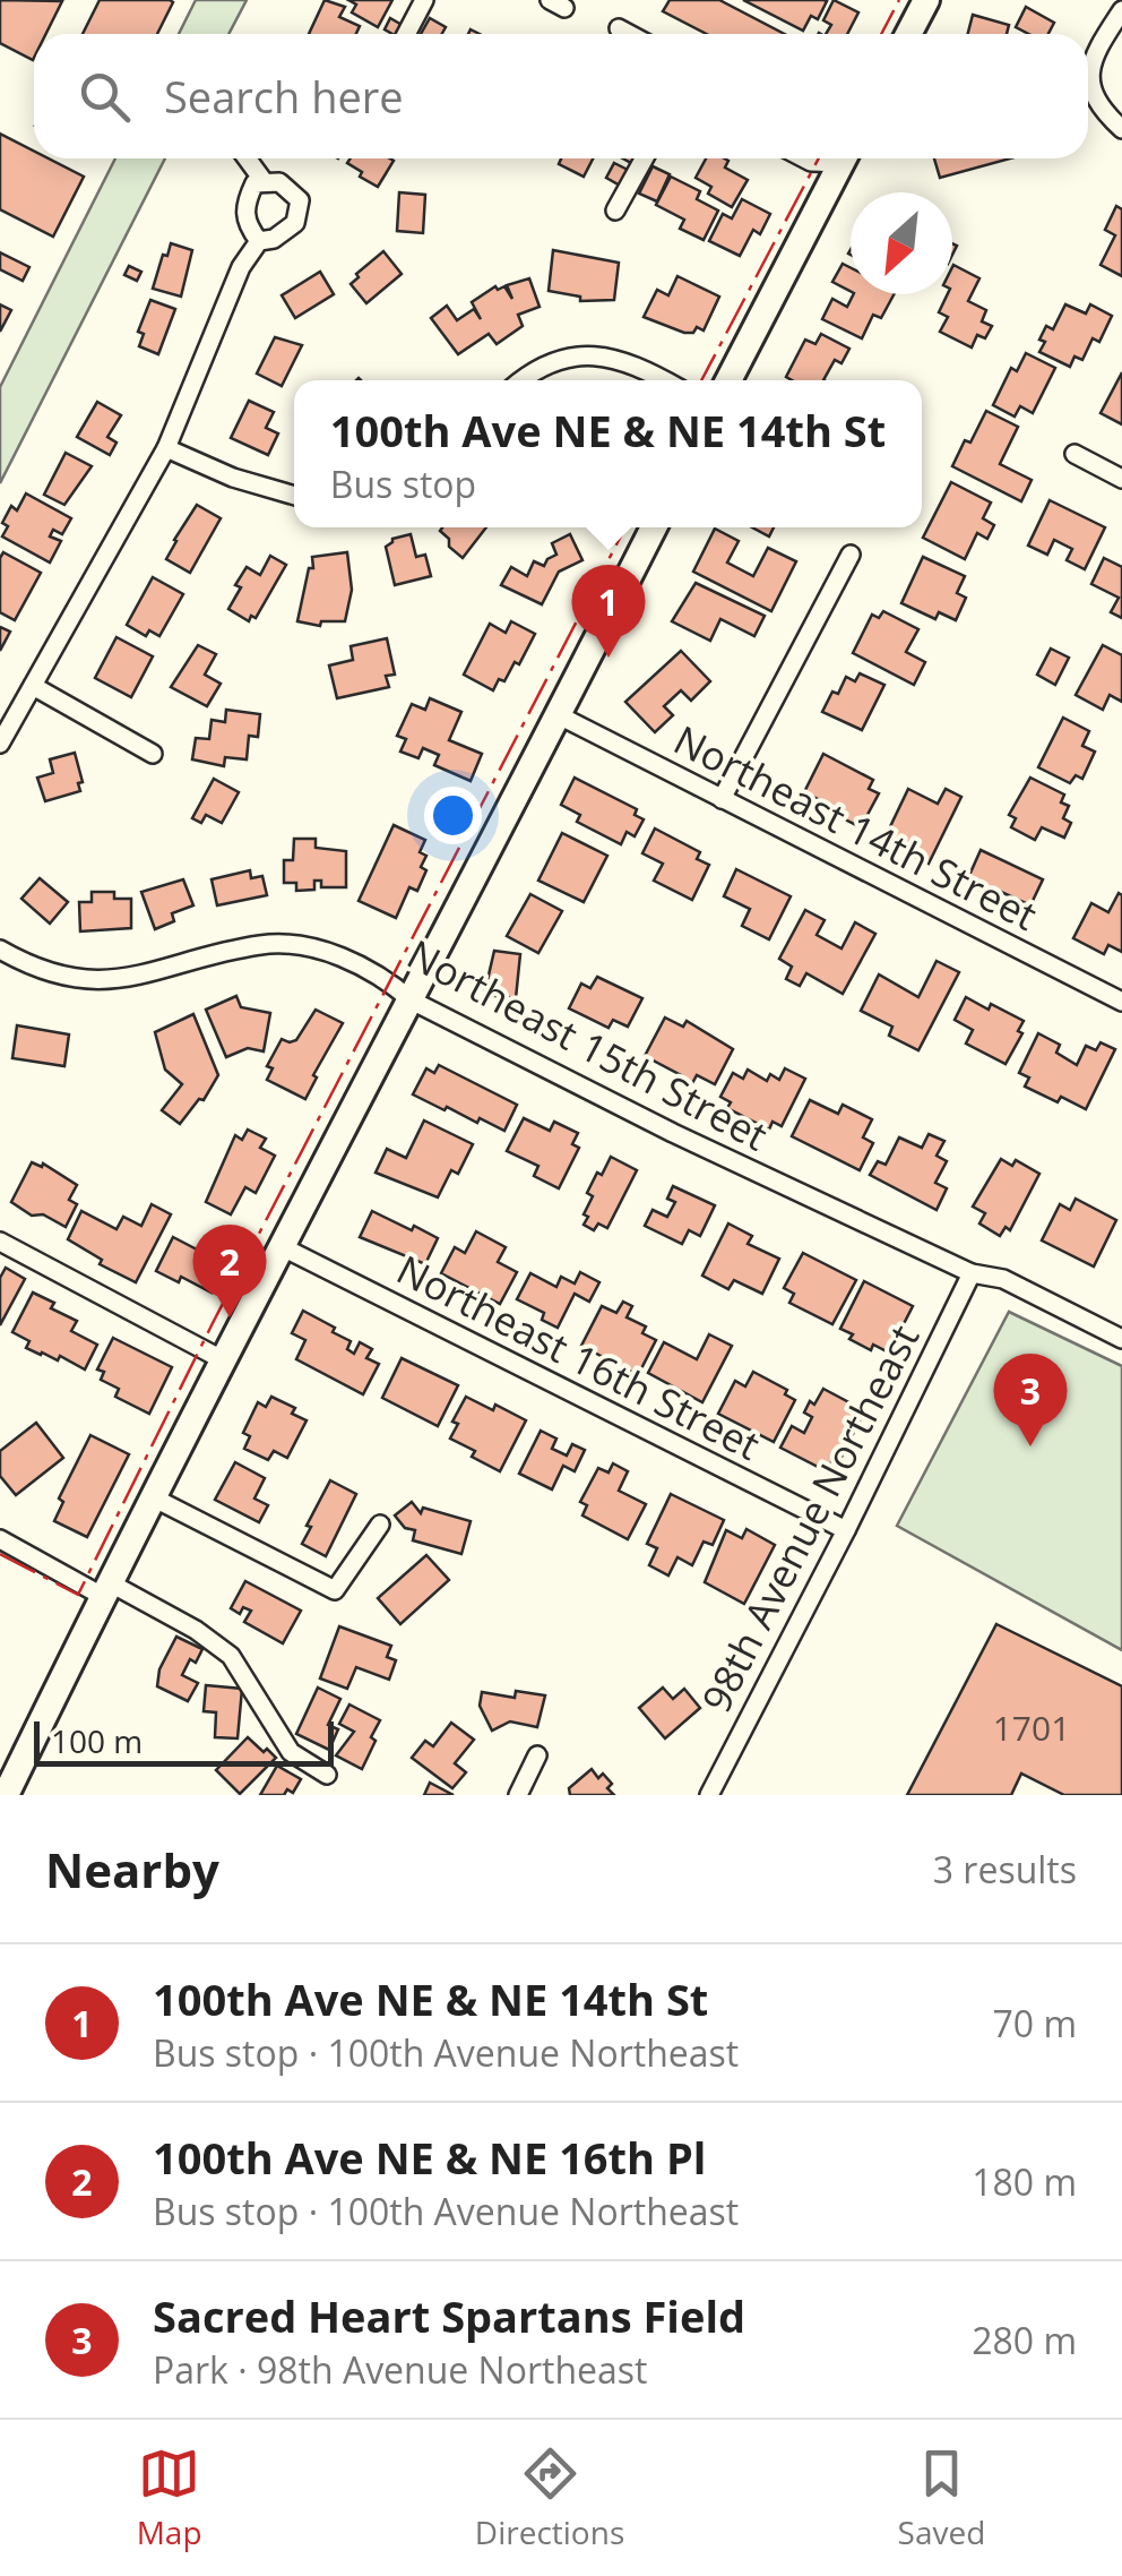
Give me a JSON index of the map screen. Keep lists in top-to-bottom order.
{
  "streets": {
    "street": [
      "Northeast 14th Street",
      "Northeast 15th Street",
      "Northeast 16th Street",
      "98th Avenue Northeast"
    ]
  },
  "crossings": [
    ["Northeast 15th Street", "98th Avenue Northeast"],
    ["Northeast 16th Street", "98th Avenue Northeast"]
  ],
  "house_numbers": ["1701"],
  "scale_bar": "100 m",
  "north": "bottom left",
  "page": {
    "search": "Search here",
    "popup": ["100th Ave NE & NE 14th St", "Bus stop"],
    "pins": ["1", "2", "3"],
    "scale": "100 m",
    "heading": ["Nearby", "3 results"],
    "list": [
      {
        "mark": "1",
        "name": "100th Ave NE & NE 14th St",
        "note": "Bus stop · 100th Avenue Northeast",
        "value": "70 m"
      },
      {
        "mark": "2",
        "name": "100th Ave NE & NE 16th Pl",
        "note": "Bus stop · 100th Avenue Northeast",
        "value": "180 m"
      },
      {
        "mark": "3",
        "name": "Sacred Heart Spartans Field",
        "note": "Park · 98th Avenue Northeast",
        "value": "280 m"
      }
    ],
    "nav": ["Map", "Directions", "Saved"]
  }
}
